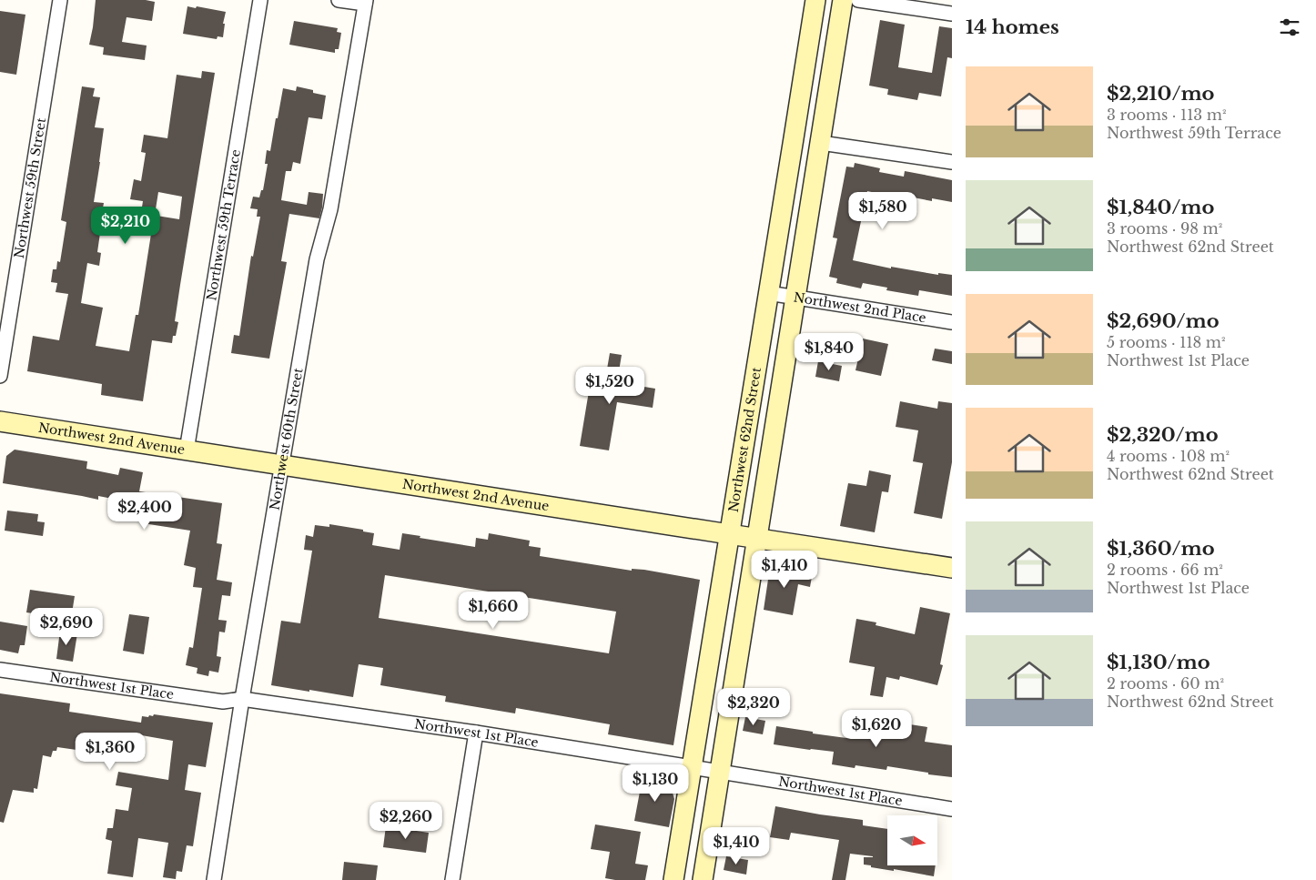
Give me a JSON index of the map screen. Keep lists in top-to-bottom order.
{
  "streets": {
    "main road": ["Northwest 2nd Avenue", "Northwest 62nd Street"],
    "street": [
      "Northwest 59th Street",
      "Northwest 59th Terrace",
      "Northwest 2nd Place",
      "Northwest 60th Street",
      "Northwest 1st Place"
    ]
  },
  "crossings": [
    ["Northwest 59th Terrace", "Northwest 2nd Avenue"],
    ["Northwest 2nd Place", "Northwest 62nd Street"],
    ["Northwest 2nd Avenue", "Northwest 60th Street"],
    ["Northwest 2nd Avenue", "Northwest 62nd Street"],
    ["Northwest 60th Street", "Northwest 1st Place"],
    ["Northwest 62nd Street", "Northwest 1st Place"]
  ],
  "north": "right",
  "page": {
    "heading": "14 homes",
    "list": [
      {
        "name": "$2,210/mo",
        "note": "3 rooms · 113 m² · Northwest 59th Terrace"
      },
      {
        "name": "$1,840/mo",
        "note": "3 rooms · 98 m² · Northwest 62nd Street"
      },
      {
        "name": "$2,690/mo",
        "note": "5 rooms · 118 m² · Northwest 1st Place"
      },
      {
        "name": "$2,320/mo",
        "note": "4 rooms · 108 m² · Northwest 62nd Street"
      },
      {
        "name": "$1,360/mo",
        "note": "2 rooms · 66 m² · Northwest 1st Place"
      },
      {
        "name": "$1,130/mo",
        "note": "2 rooms · 60 m² · Northwest 62nd Street"
      }
    ],
    "price": [
      "$1,580",
      "$2,210",
      "$1,840",
      "$1,520",
      "$2,400",
      "$1,410",
      "$1,660",
      "$2,690",
      "$2,320",
      "$1,620",
      "$1,360",
      "$1,130",
      "$2,260",
      "$1,410"
    ]
  }
}
